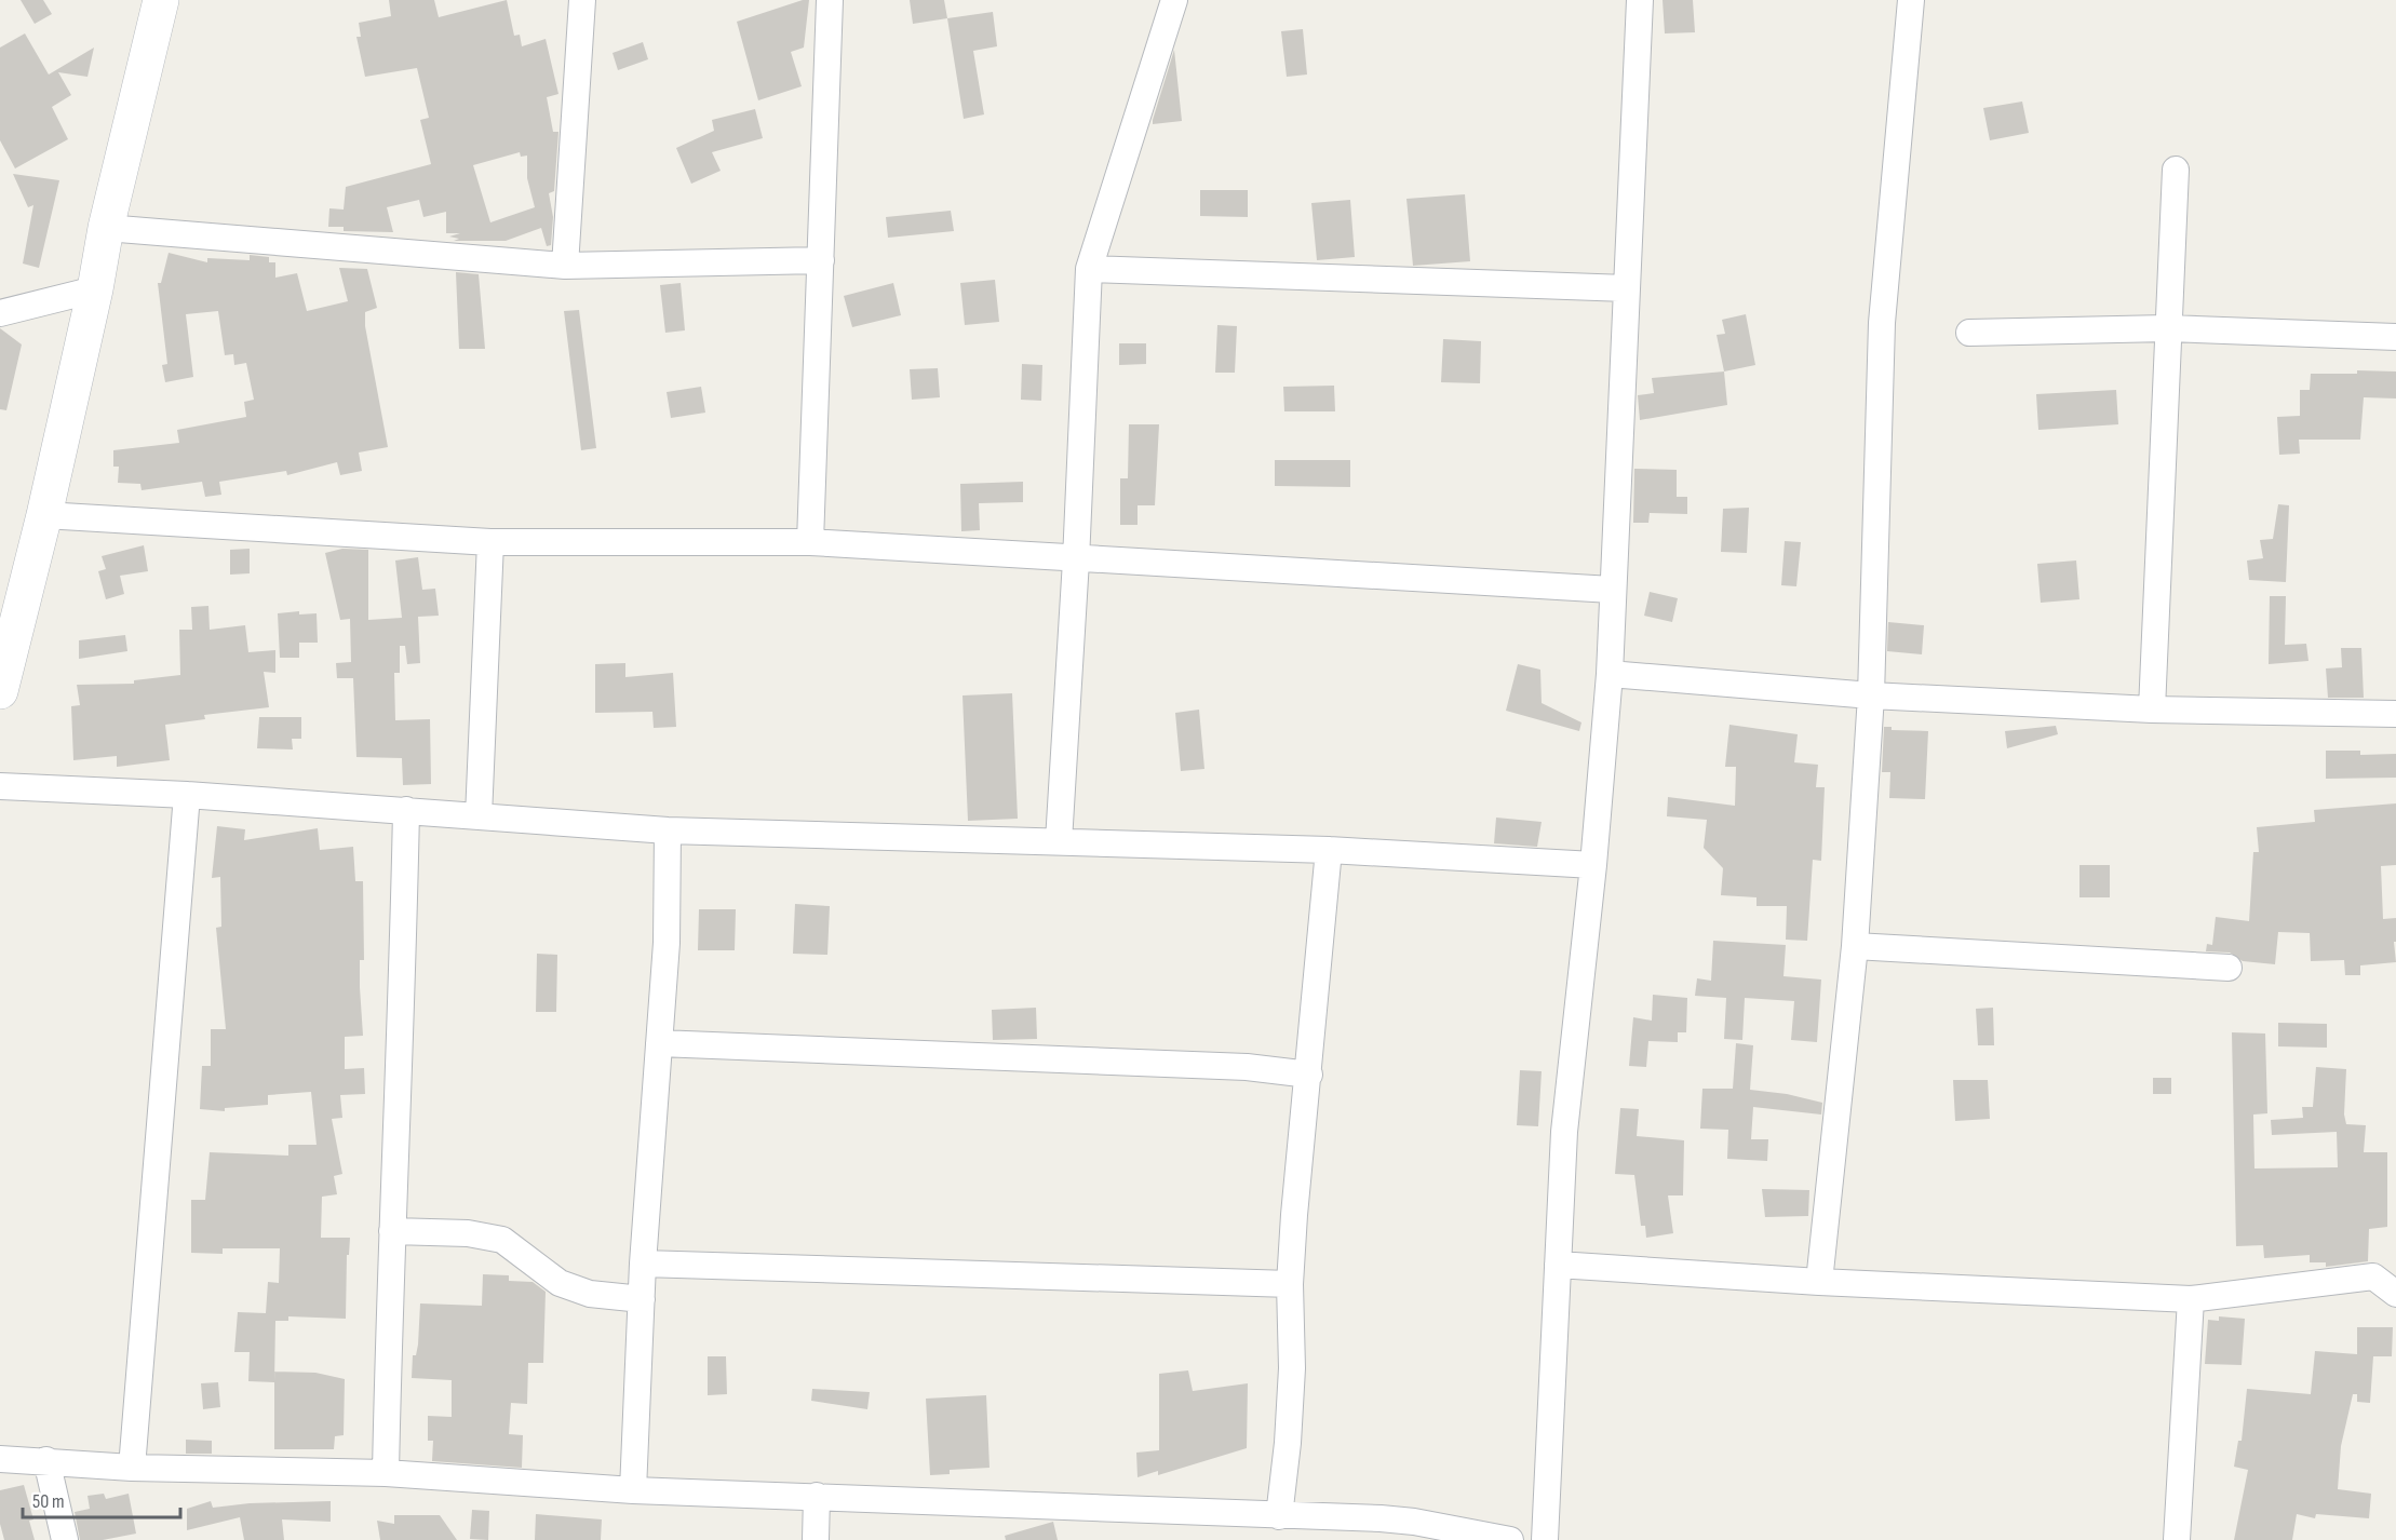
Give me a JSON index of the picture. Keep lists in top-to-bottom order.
{
  "scale_bar": "50 m"
}
